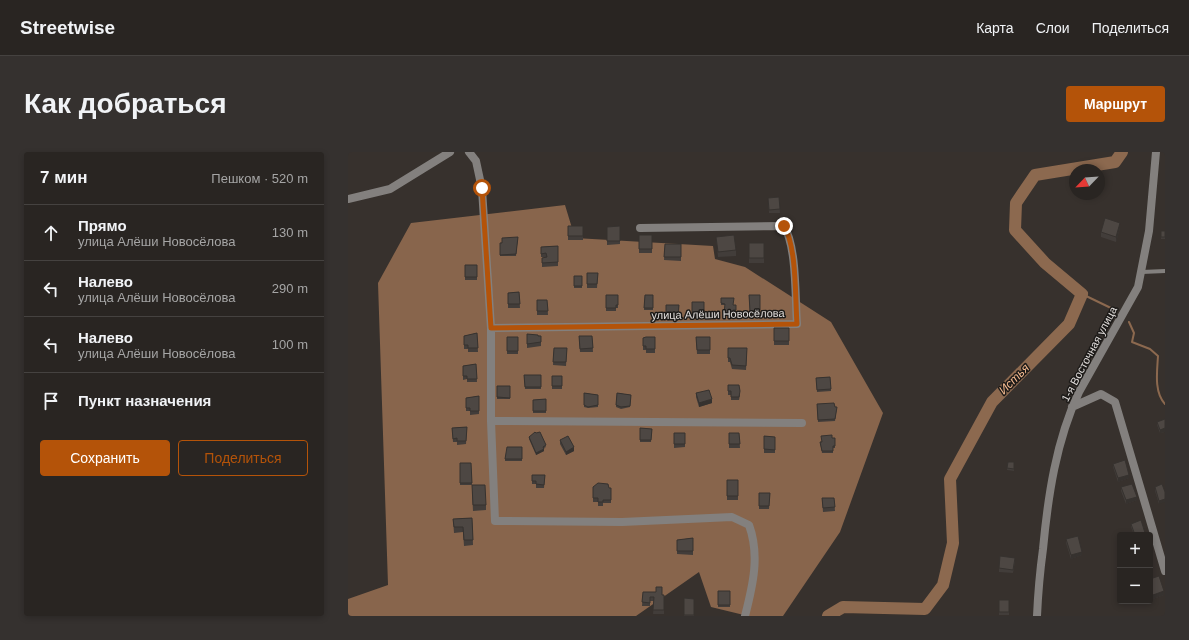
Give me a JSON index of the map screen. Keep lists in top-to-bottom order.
{
  "streets": {
    "street": ["улица Алёши Новосёлова", "1-я Восточная улица"]
  },
  "water": ["Истья"],
  "north": "bottom left",
  "page": {
    "header": "Streetwise",
    "nav": ["Карта", "Слои", "Поделиться"],
    "buttons": [
      "Маршрут",
      ["Сохранить", "Поделиться"]
    ],
    "title": "Как добраться",
    "heading": ["7 мин", "Пешком · 520 m"],
    "list": [
      ["Прямо", "улица Алёши Новосёлова", "130 m"],
      ["Налево", "улица Алёши Новосёлова", "290 m"],
      ["Налево", "улица Алёши Новосёлова", "100 m"],
      "Пункт назначения"
    ],
    "map_buttons": ["+", "−"]
  }
}
